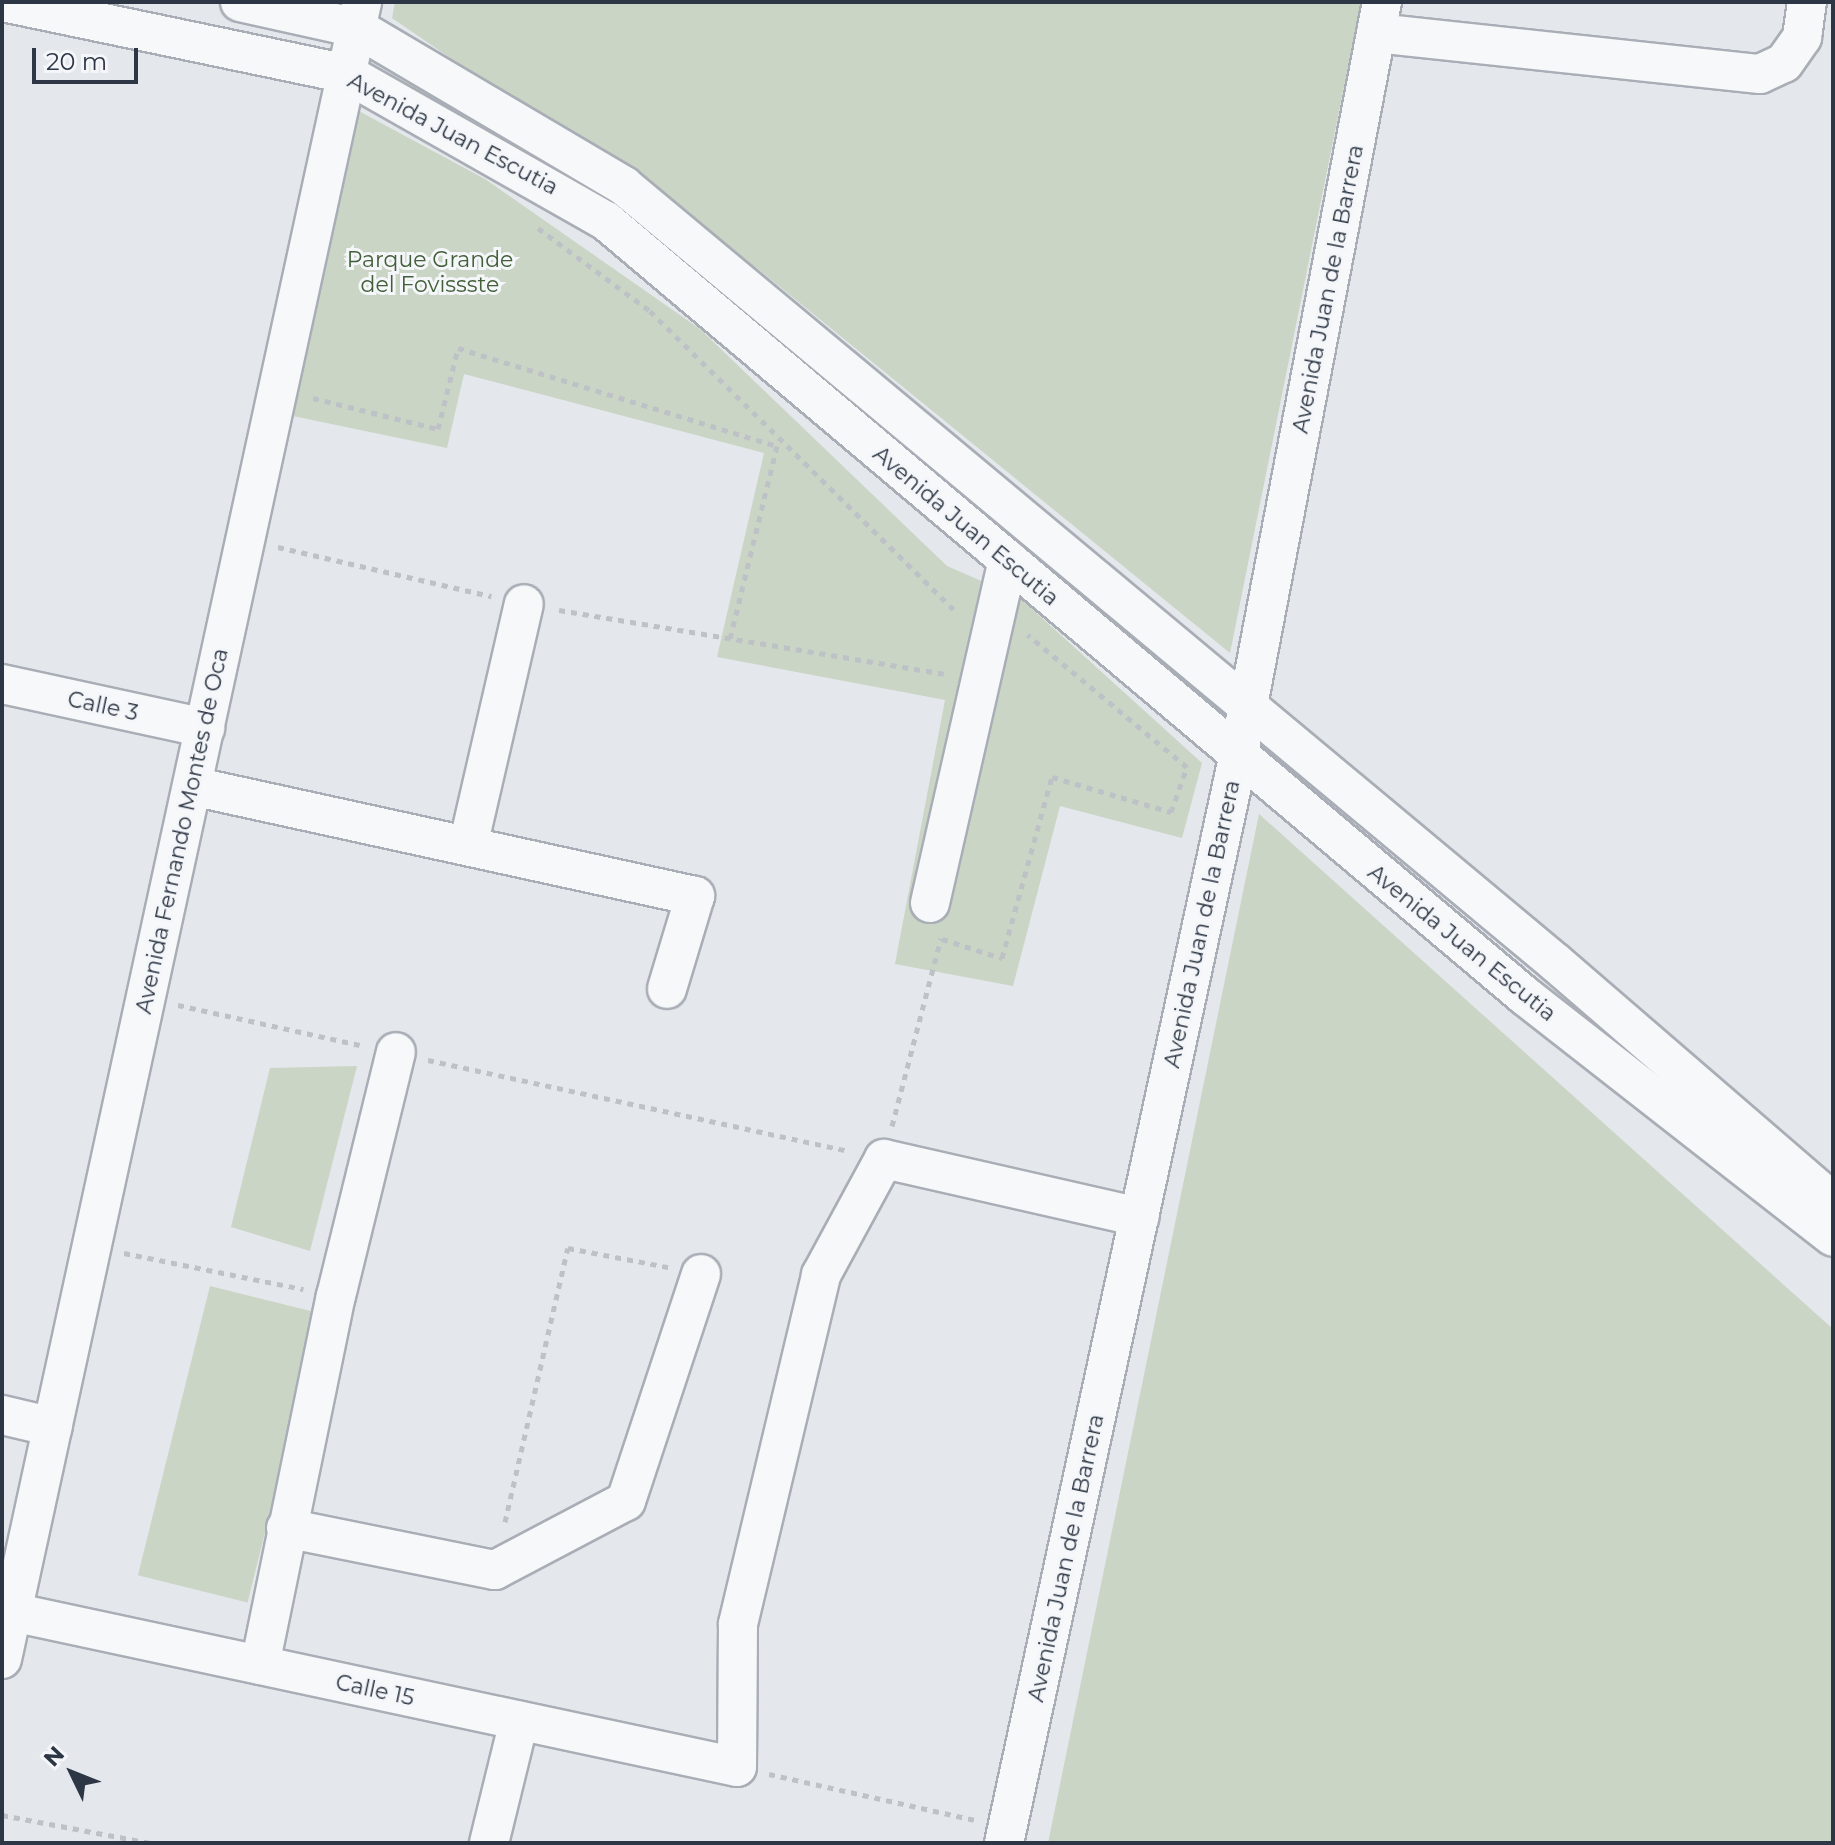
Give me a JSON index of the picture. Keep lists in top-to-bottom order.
{
  "streets": {
    "street": [
      "Avenida Juan Escutia",
      "Avenida Juan de la Barrera",
      "Calle 3",
      "Avenida Fernando Montes de Oca",
      "Calle 15"
    ]
  },
  "crossings": [
    ["Avenida Juan Escutia", "Avenida Juan de la Barrera"],
    ["Avenida Juan Escutia", "Avenida Fernando Montes de Oca"],
    ["Calle 3", "Avenida Fernando Montes de Oca"],
    ["Avenida Fernando Montes de Oca", "Calle 15"]
  ],
  "parks": ["Parque Grande del Fovissste"],
  "scale_bar": "20 m",
  "north": "top left"
}
